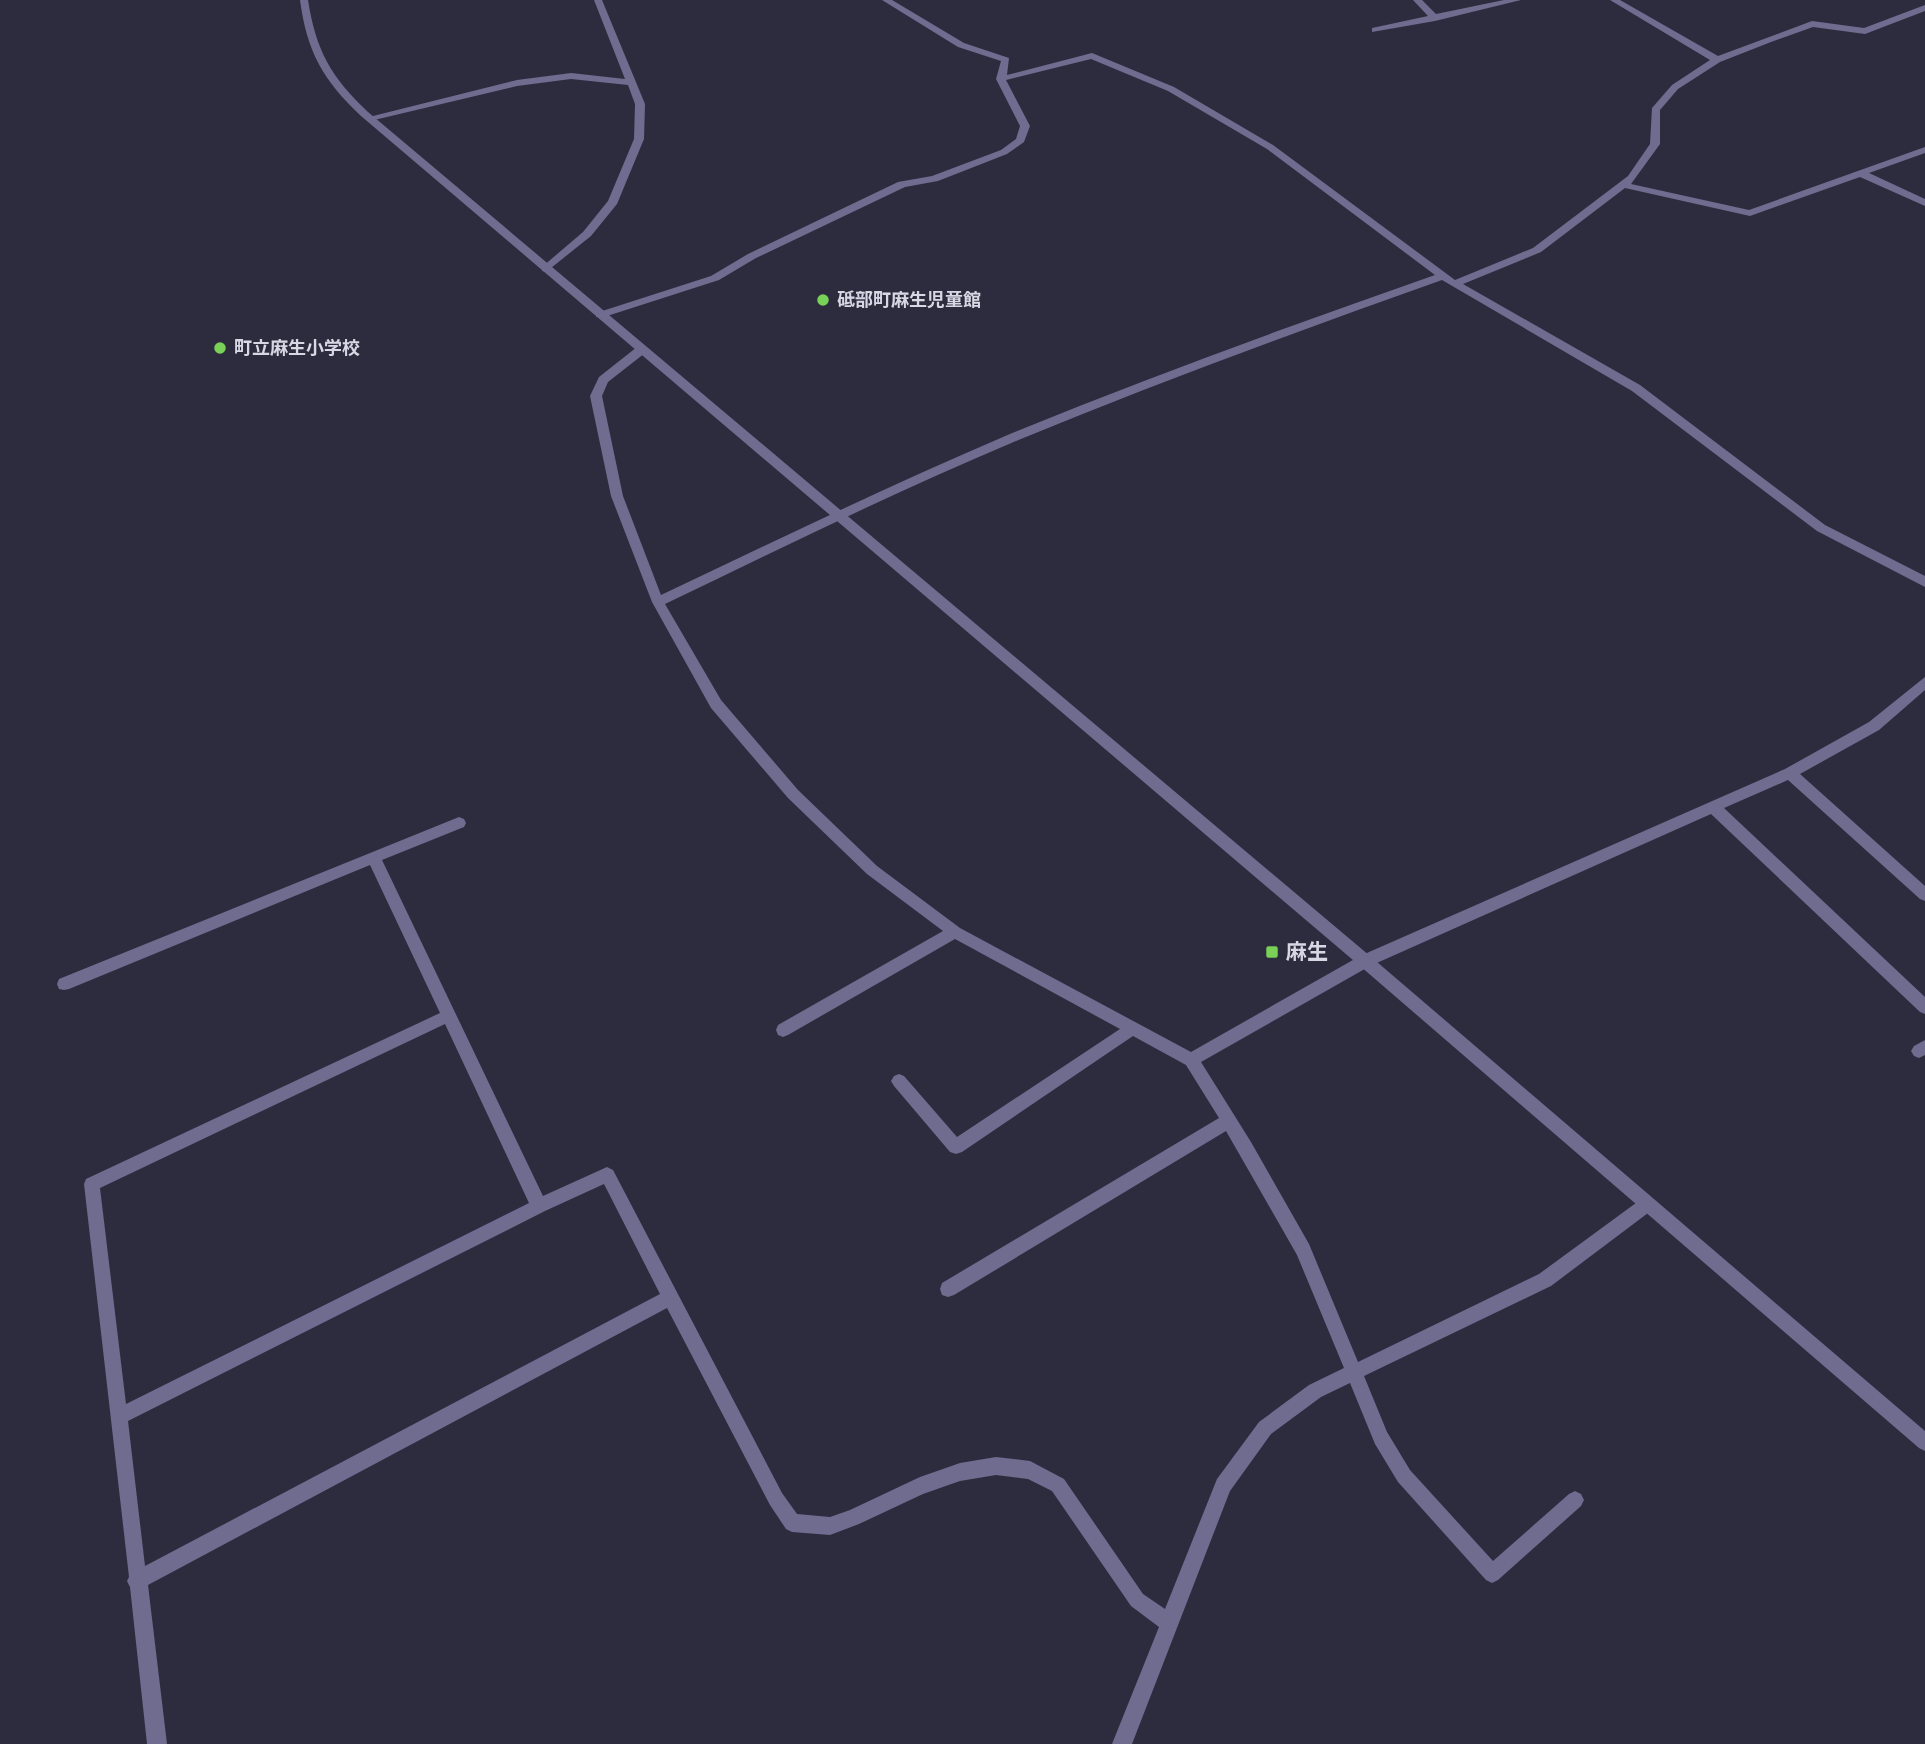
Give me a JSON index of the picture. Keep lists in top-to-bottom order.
{
  "places": {
    "other": ["砥部町麻生児童館", "町立麻生小学校"],
    "transit": ["麻生"]
  }
}
